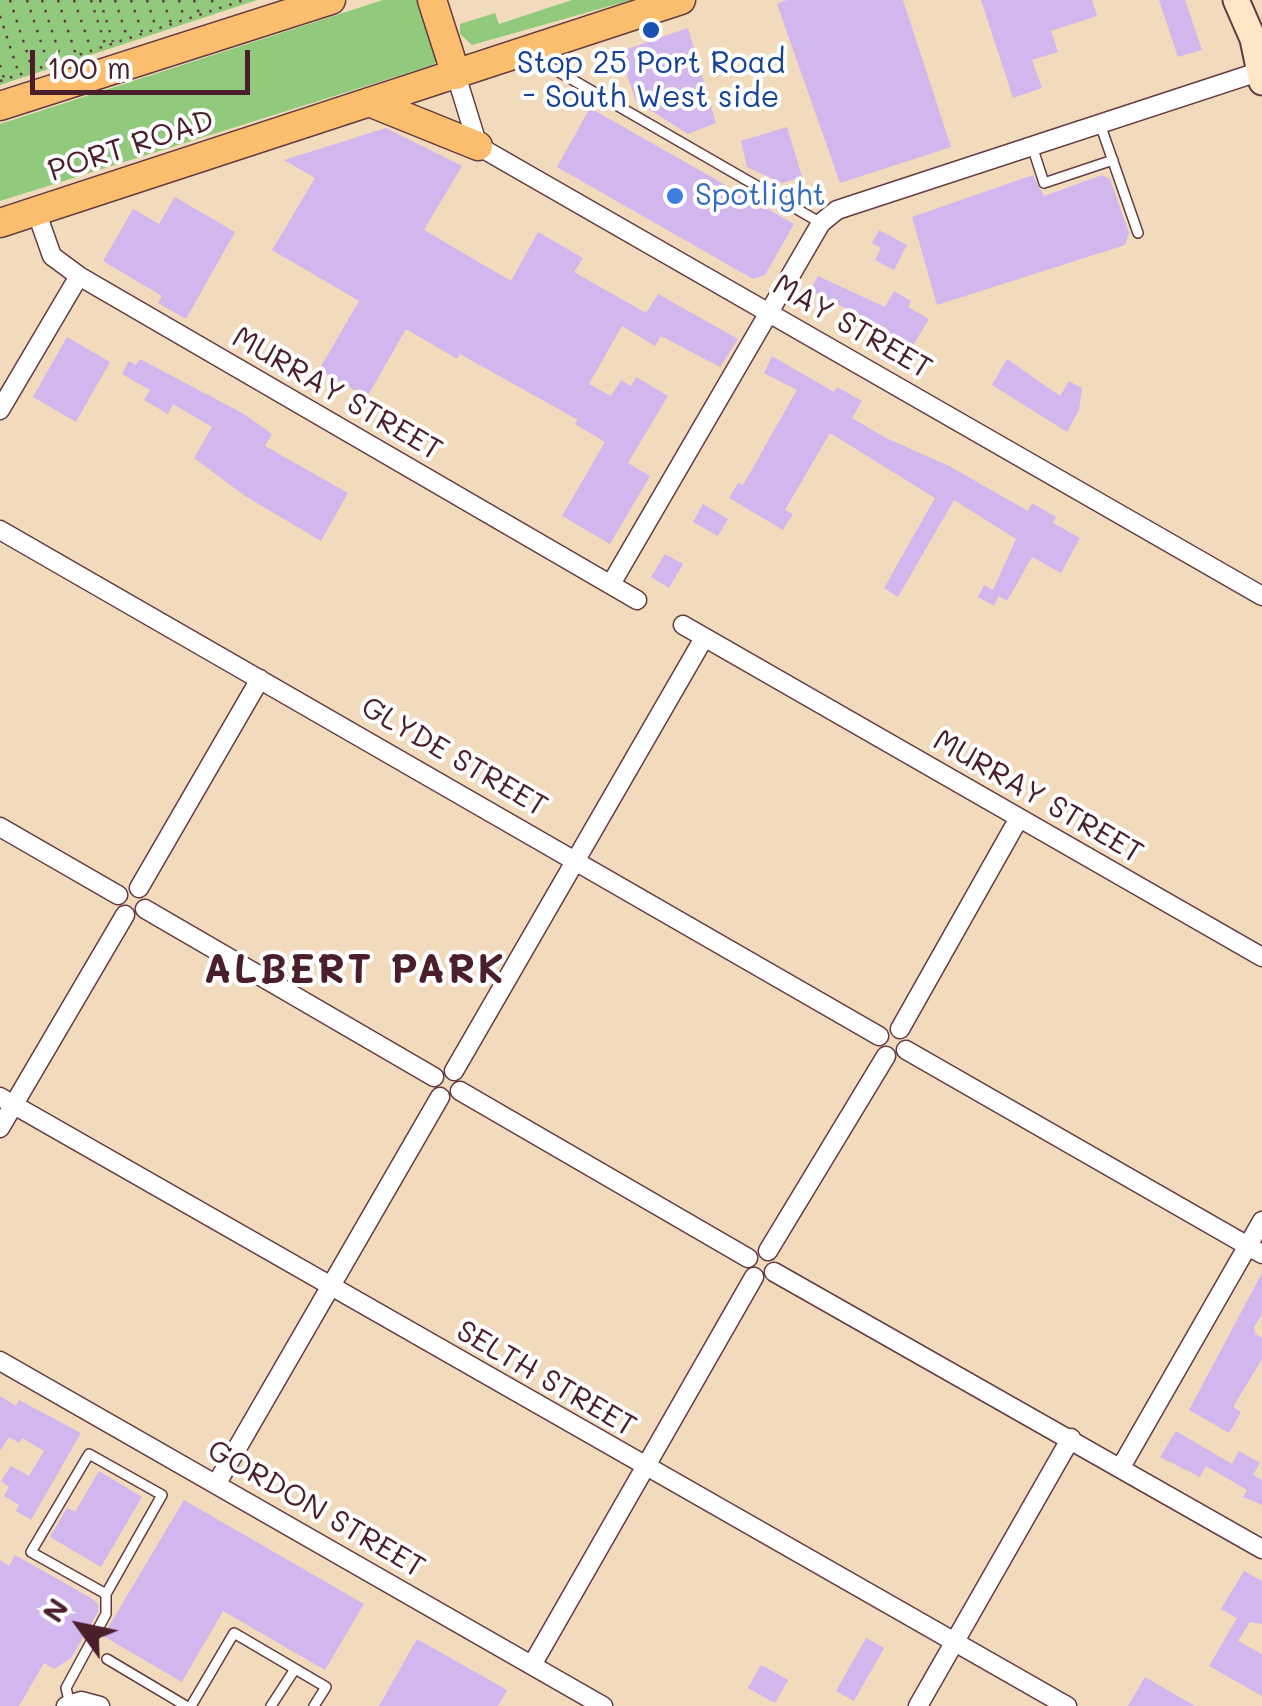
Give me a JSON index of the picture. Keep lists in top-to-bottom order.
{
  "streets": {
    "highway": ["PORT ROAD"],
    "street": [
      "MAY STREET",
      "MURRAY STREET",
      "GLYDE STREET",
      "SELTH STREET",
      "GORDON STREET"
    ]
  },
  "crossings": [
    ["PORT ROAD", "MURRAY STREET"]
  ],
  "districts": ["ALBERT PARK"],
  "places": ["Stop 25 Port Road - South West side", "Spotlight"],
  "scale_bar": "100 m",
  "north": "top left"
}
